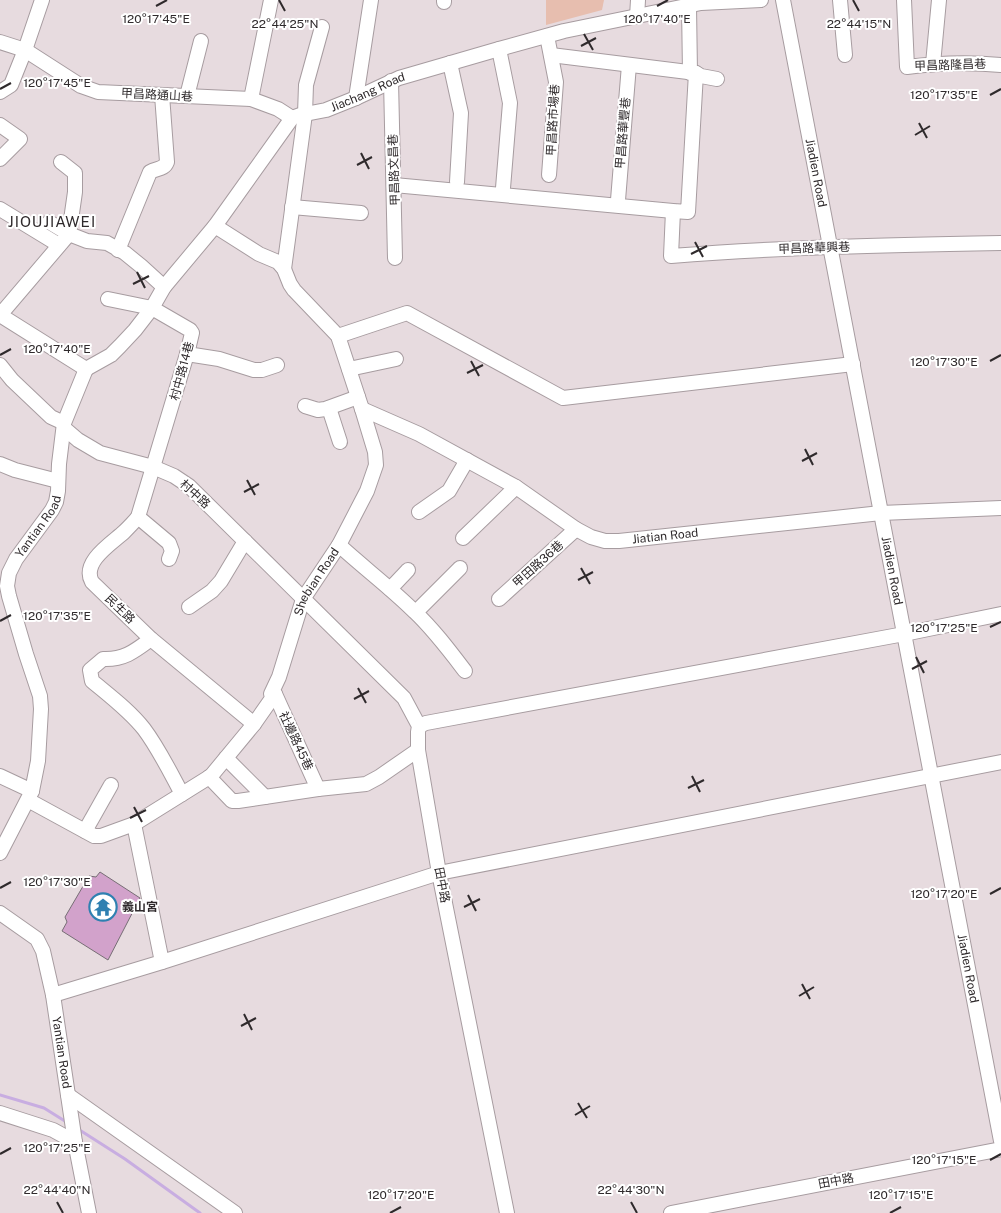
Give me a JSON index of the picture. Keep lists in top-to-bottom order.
{
  "streets": {
    "street": [
      "甲昌路隆昌巷",
      "Jiachang Road",
      "甲昌路通山巷",
      "甲昌路市場巷",
      "甲昌路華豐巷",
      "甲昌路文昌巷",
      "Jiadien Road",
      "甲昌路華興巷",
      "村中路14巷",
      "村中路",
      "Yantian Road",
      "Jiatian Road",
      "甲田路36巷",
      "Shebian Road",
      "民生路",
      "社邊路45巷",
      "田中路"
    ]
  },
  "crossings": [
    ["Jiachang Road", "甲昌路通山巷"],
    ["Jiachang Road", "甲昌路市場巷"],
    ["Jiachang Road", "甲昌路文昌巷"],
    ["Jiadien Road", "甲昌路華興巷"],
    ["Jiadien Road", "Jiatian Road"],
    ["村中路14巷", "村中路"],
    ["村中路14巷", "民生路"],
    ["村中路", "Yantian Road"],
    ["村中路", "Shebian Road"],
    ["村中路", "民生路"],
    ["Yantian Road", "Shebian Road"],
    ["Jiatian Road", "甲田路36巷"],
    ["Jiatian Road", "Shebian Road"],
    ["Shebian Road", "民生路"],
    ["Shebian Road", "社邊路45巷"]
  ],
  "districts": ["JIOUJIAWEI"],
  "places": {
    "temple": ["義山宮"]
  },
  "coordinates": [
    "120°17'45\"E",
    "120°17'40\"E",
    "22°44'25\"N",
    "22°44'15\"N",
    "120°17'35\"E",
    "120°17'30\"E",
    "120°17'25\"E",
    "120°17'20\"E",
    "120°17'15\"E",
    "22°44'40\"N",
    "22°44'30\"N"
  ]
}
